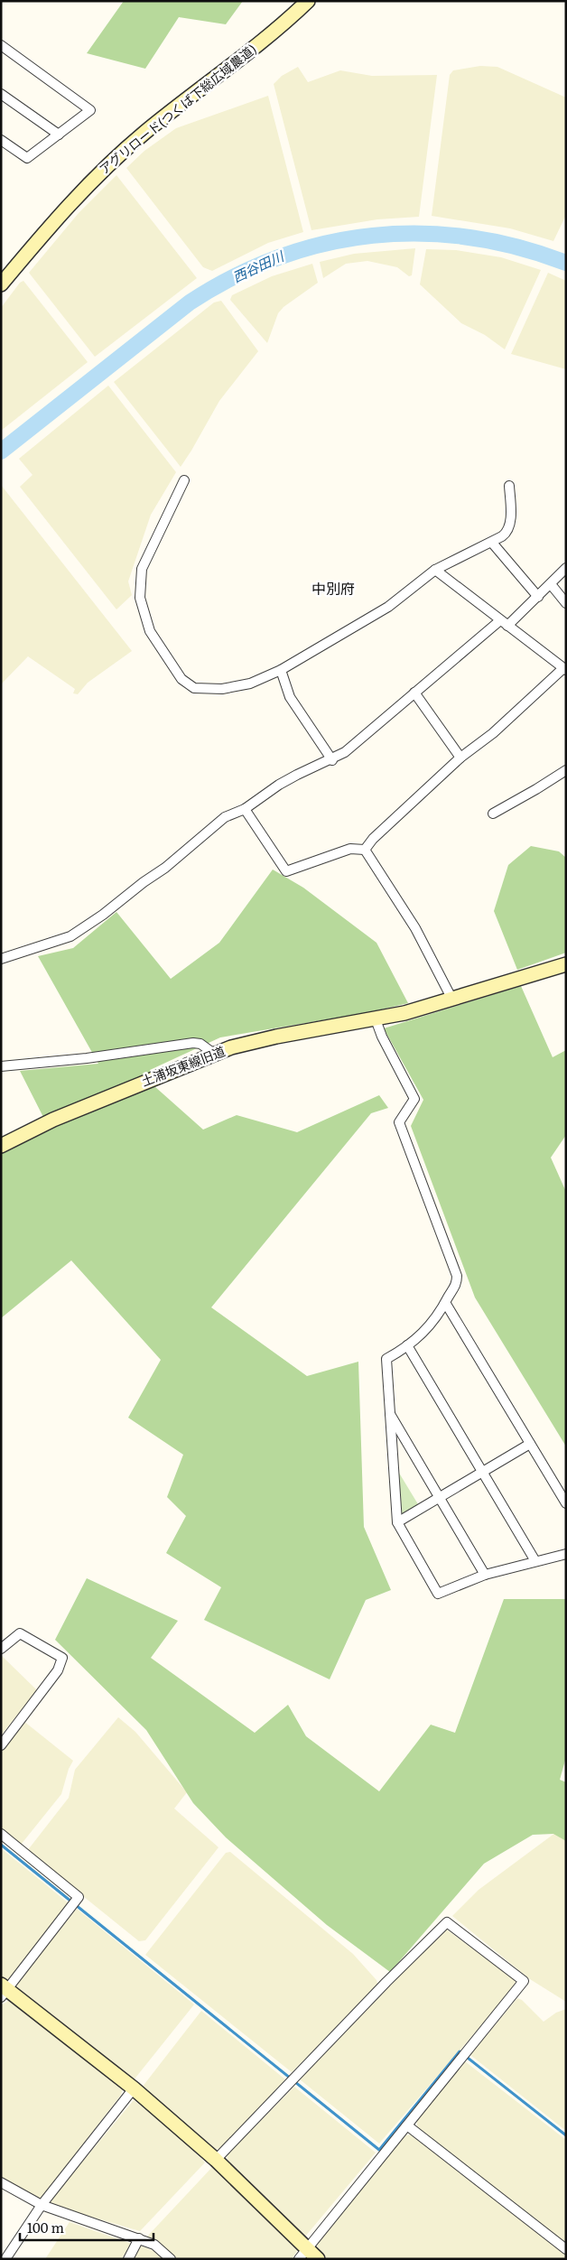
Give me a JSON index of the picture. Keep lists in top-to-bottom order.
{
  "streets": {
    "street": ["アグリロード(つくば下総広域農道)", "土浦坂東線旧道"]
  },
  "districts": ["中別府"],
  "water": ["西谷田川"],
  "scale_bar": "100 m"
}
